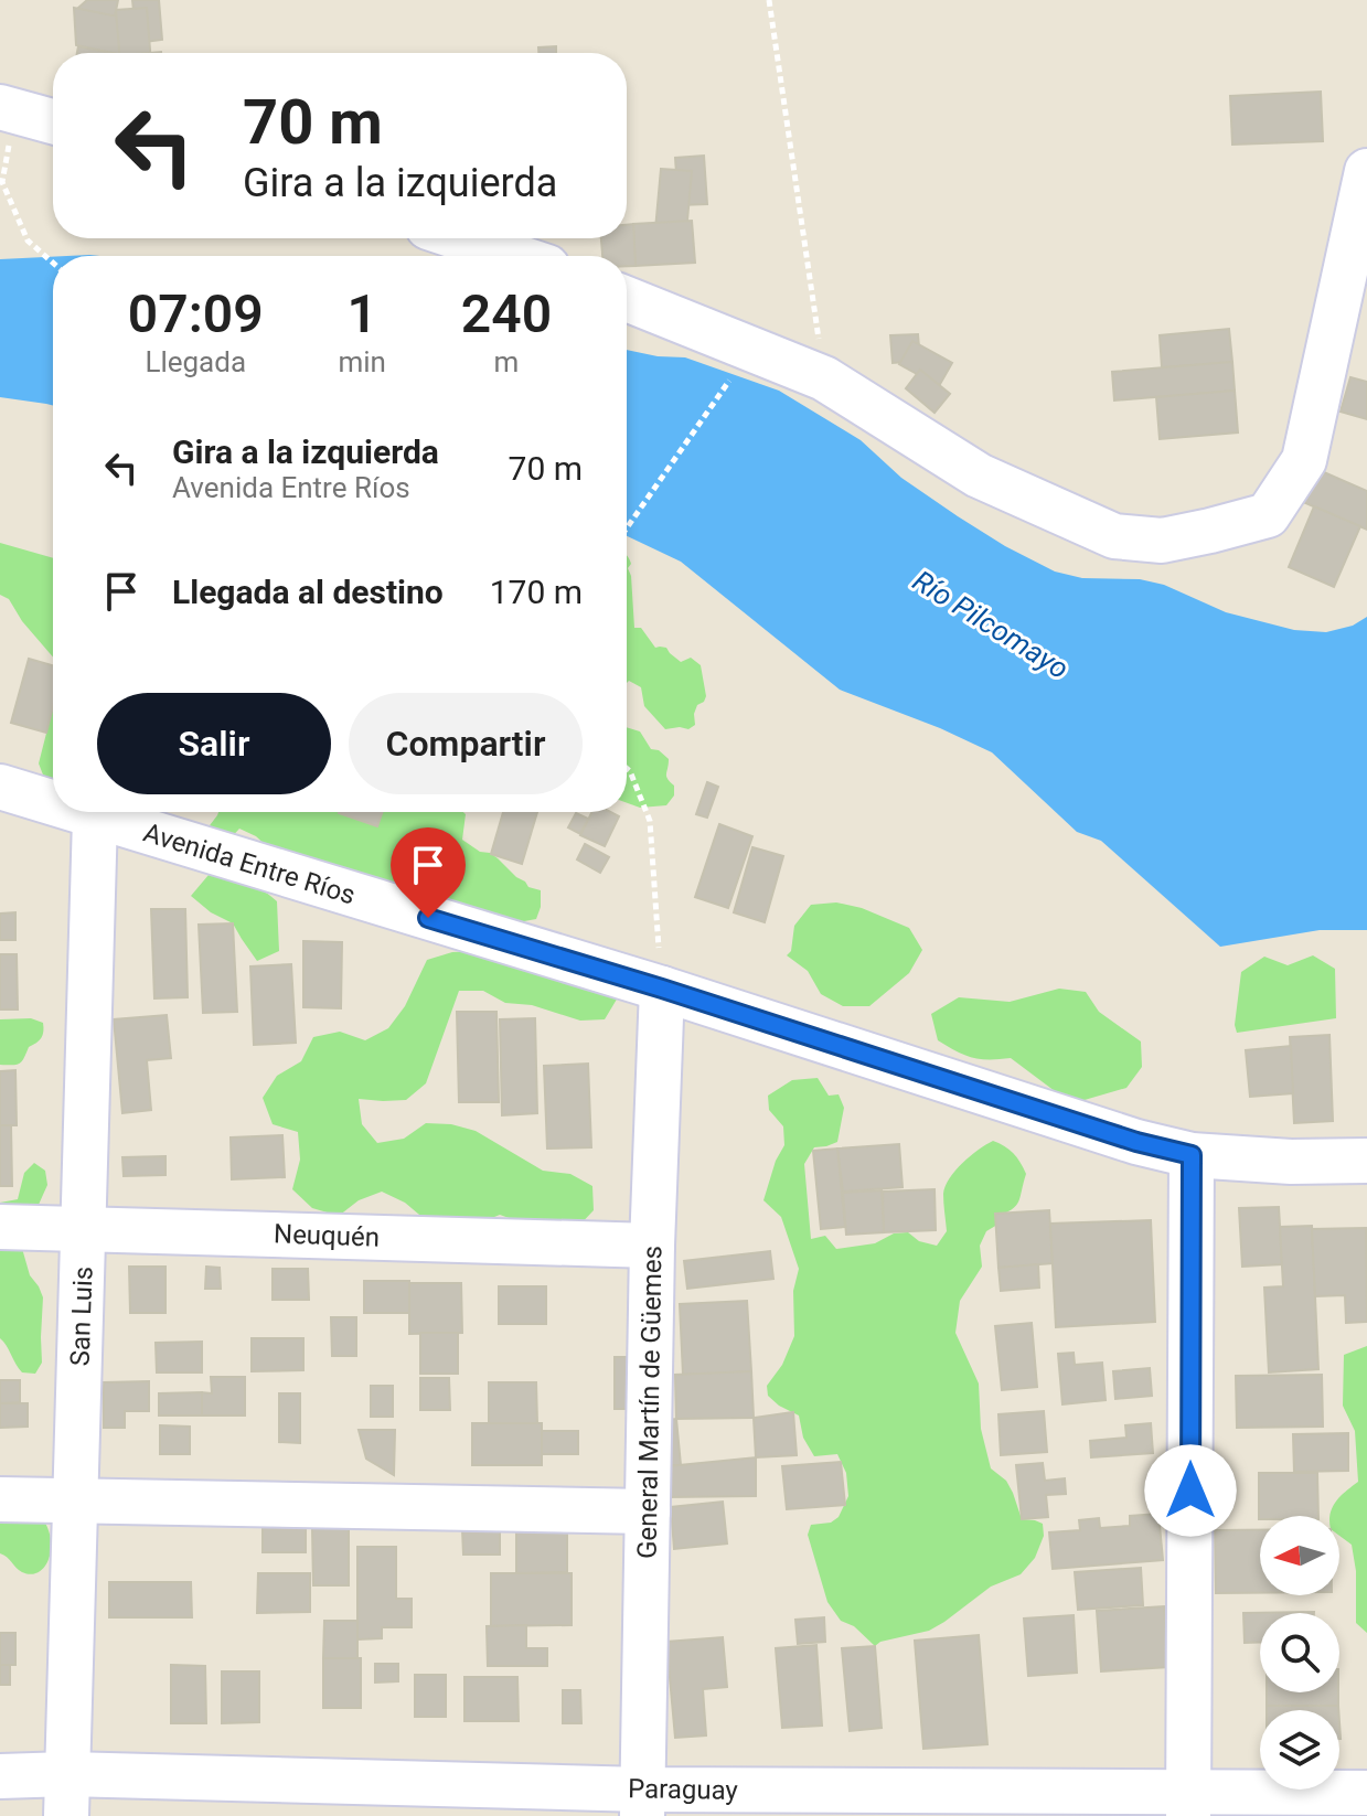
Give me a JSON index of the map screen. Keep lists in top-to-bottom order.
{
  "streets": {
    "street": [
      "Avenida Entre Ríos",
      "Neuquén",
      "San Luis",
      "General Martín de Güemes",
      "Paraguay"
    ]
  },
  "crossings": [
    ["Avenida Entre Ríos", "San Luis"],
    ["Avenida Entre Ríos", "General Martín de Güemes"],
    ["Neuquén", "San Luis"],
    ["Neuquén", "General Martín de Güemes"],
    ["San Luis", "Paraguay"],
    ["General Martín de Güemes", "Paraguay"]
  ],
  "water": ["Río Pilcomayo"],
  "north": "left",
  "page": {
    "turn": ["70 m", "Gira a la izquierda"],
    "eta": [
      "07:09",
      "Llegada",
      "1",
      "min",
      "240",
      "m"
    ],
    "list": [
      {
        "name": "Gira a la izquierda",
        "note": "Avenida Entre Ríos",
        "value": "70 m"
      },
      {
        "name": "Llegada al destino",
        "value": "170 m"
      }
    ],
    "buttons": ["Salir", "Compartir"]
  }
}
